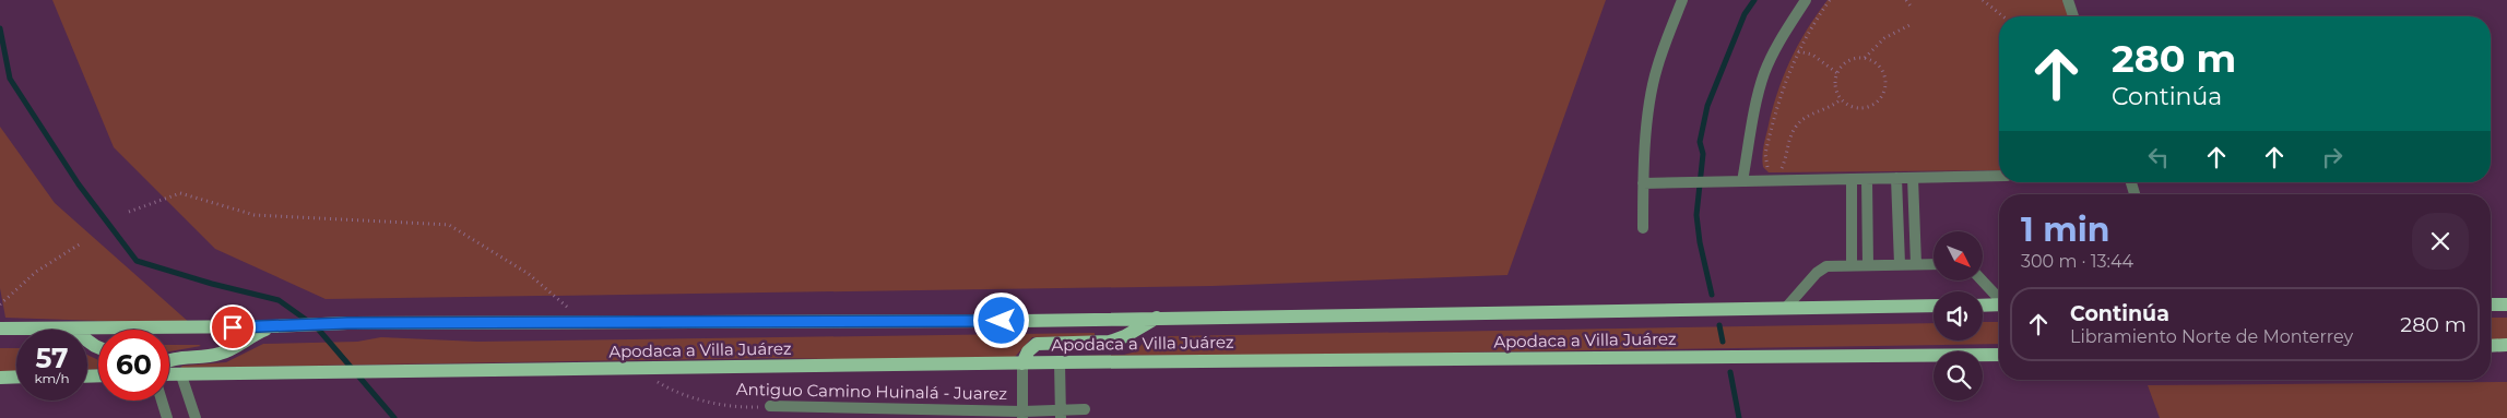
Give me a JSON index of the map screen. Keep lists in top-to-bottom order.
{
  "streets": {
    "main road": ["Apodaca a Villa Juárez"],
    "street": ["Antiguo Camino Huinalá - Juarez"]
  },
  "crossings": [
    ["Apodaca a Villa Juárez", "Antiguo Camino Huinalá - Juarez"]
  ],
  "north": "bottom right",
  "page": {
    "turn": ["280 m", "Continúa"],
    "heading": ["1 min", "300 m · 13:44"],
    "list": [
      {
        "name": "Continúa",
        "note": "Libramiento Norte de Monterrey",
        "value": "280 m"
      }
    ],
    "speed": "57 km/h",
    "limit": "60"
  }
}
